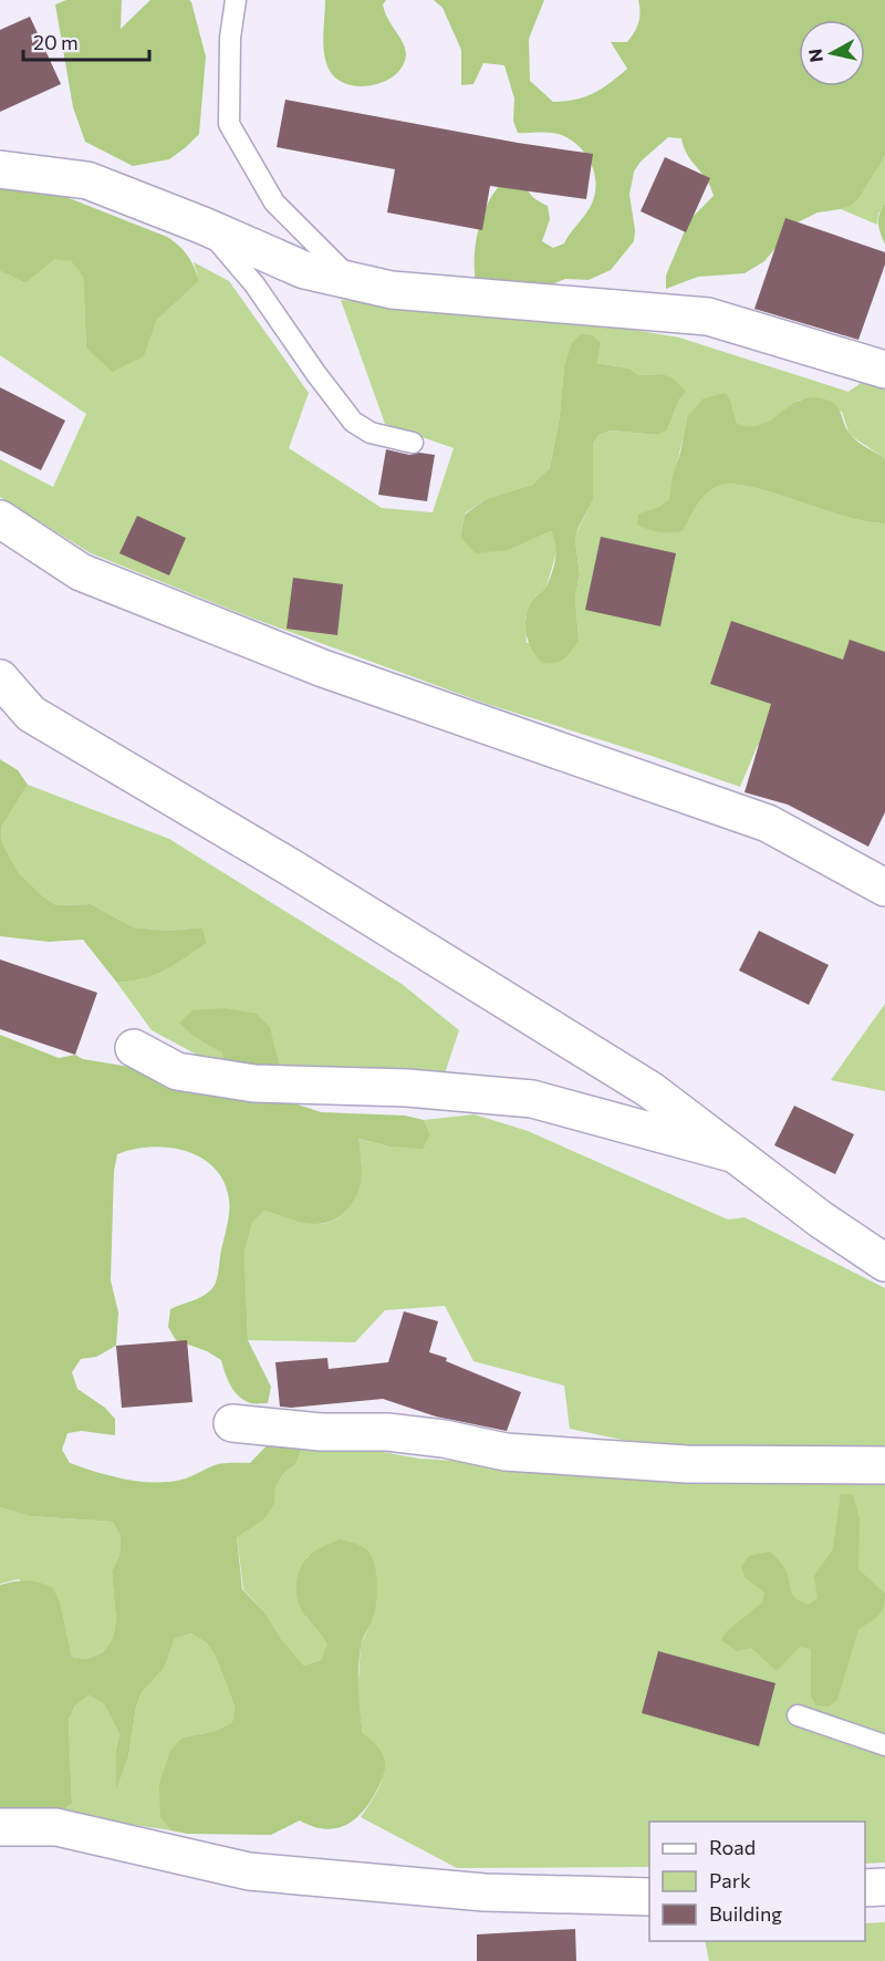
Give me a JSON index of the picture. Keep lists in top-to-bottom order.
{
  "legend": ["Road", "Park", "Building"],
  "scale_bar": "20 m",
  "north": "left"
}
